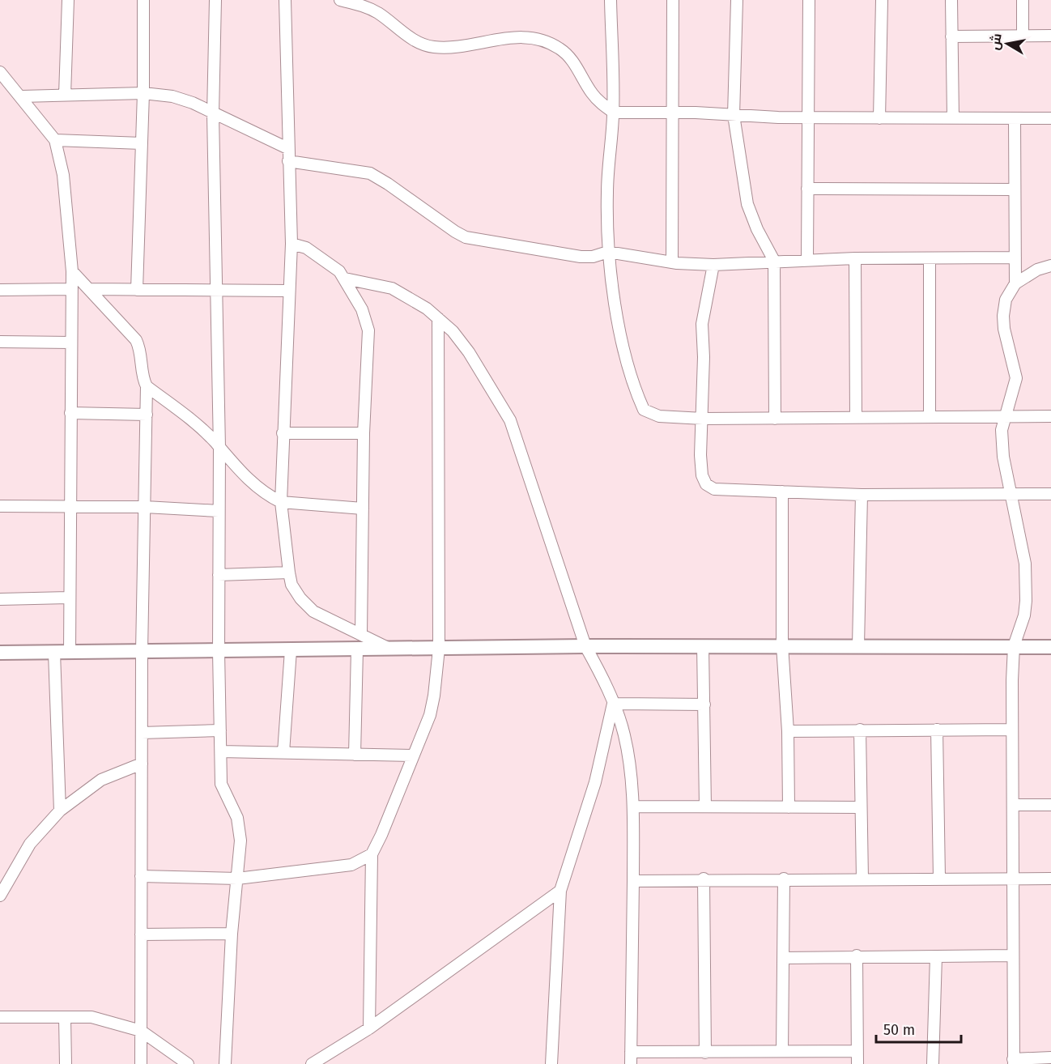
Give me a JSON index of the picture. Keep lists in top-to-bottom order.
{
  "scale_bar": "50 m",
  "north": "left"
}
